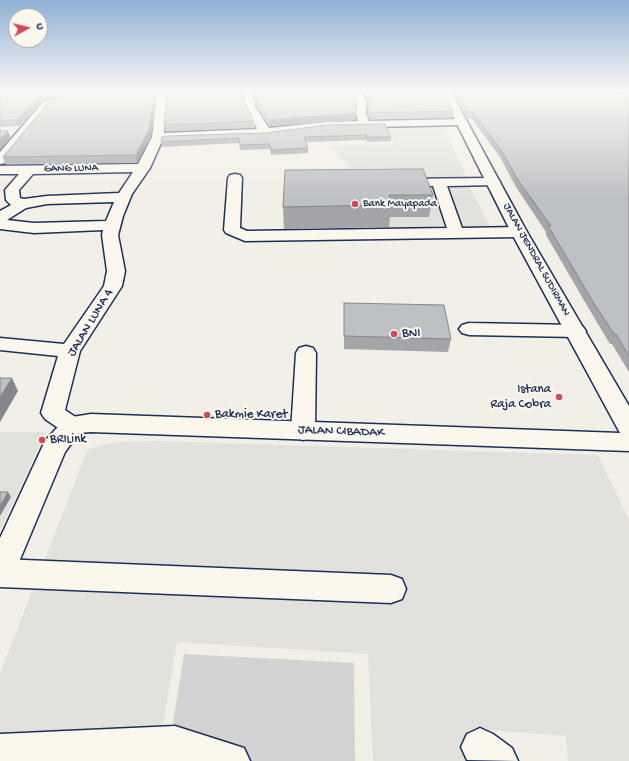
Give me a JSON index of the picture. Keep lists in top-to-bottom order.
{
  "streets": {
    "street": [
      "GANG LUNA",
      "JALAN JENDRAL SUDIRMAN",
      "JALAN LUNA 4",
      "JALAN CIBADAK"
    ]
  },
  "crossings": [
    ["GANG LUNA", "JALAN LUNA 4"],
    ["JALAN LUNA 4", "JALAN CIBADAK"]
  ],
  "places": [
    "Bank Mayapada",
    "BNI",
    "Istana Raja Cobra",
    "Bakmie Karet",
    "BRILink"
  ],
  "north": "right"
}
